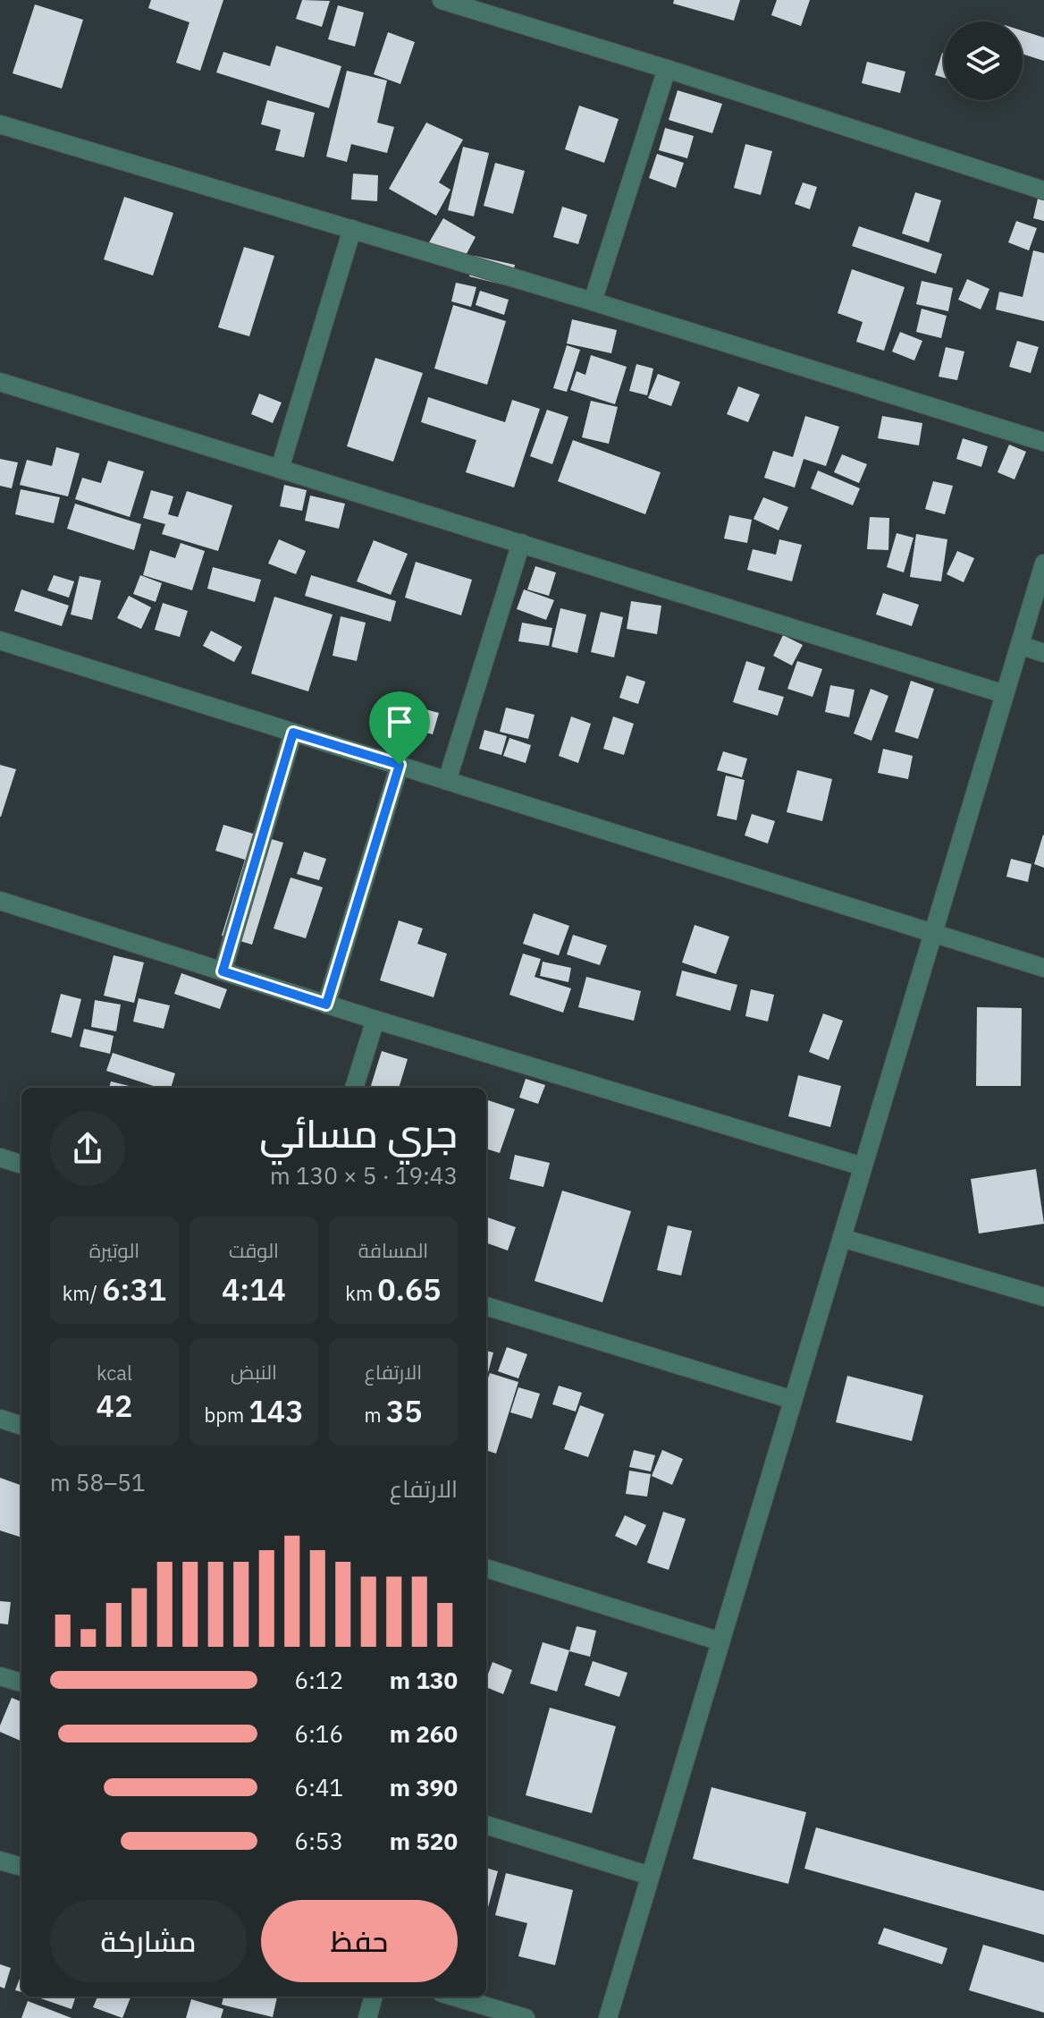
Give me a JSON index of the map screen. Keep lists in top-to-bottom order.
{
  "page": {
    "heading": ["جري مسائي", "19:43 · 5 × 130 m"],
    "stats": [
      ["المسافة", "0.65 km"],
      ["الوقت", "4:14"],
      ["الوتيرة", "6:31 /km"],
      ["الارتفاع", "35 m"],
      ["النبض", "143 bpm"],
      ["kcal", "42"]
    ],
    "chart": ["الارتفاع", "51–58 m"],
    "list": [
      {
        "name": "130 m",
        "note": "6:12"
      },
      {
        "name": "260 m",
        "note": "6:16"
      },
      {
        "name": "390 m",
        "note": "6:41"
      },
      {
        "name": "520 m",
        "note": "6:53"
      }
    ],
    "buttons": ["حفظ", "مشاركة"]
  }
}
